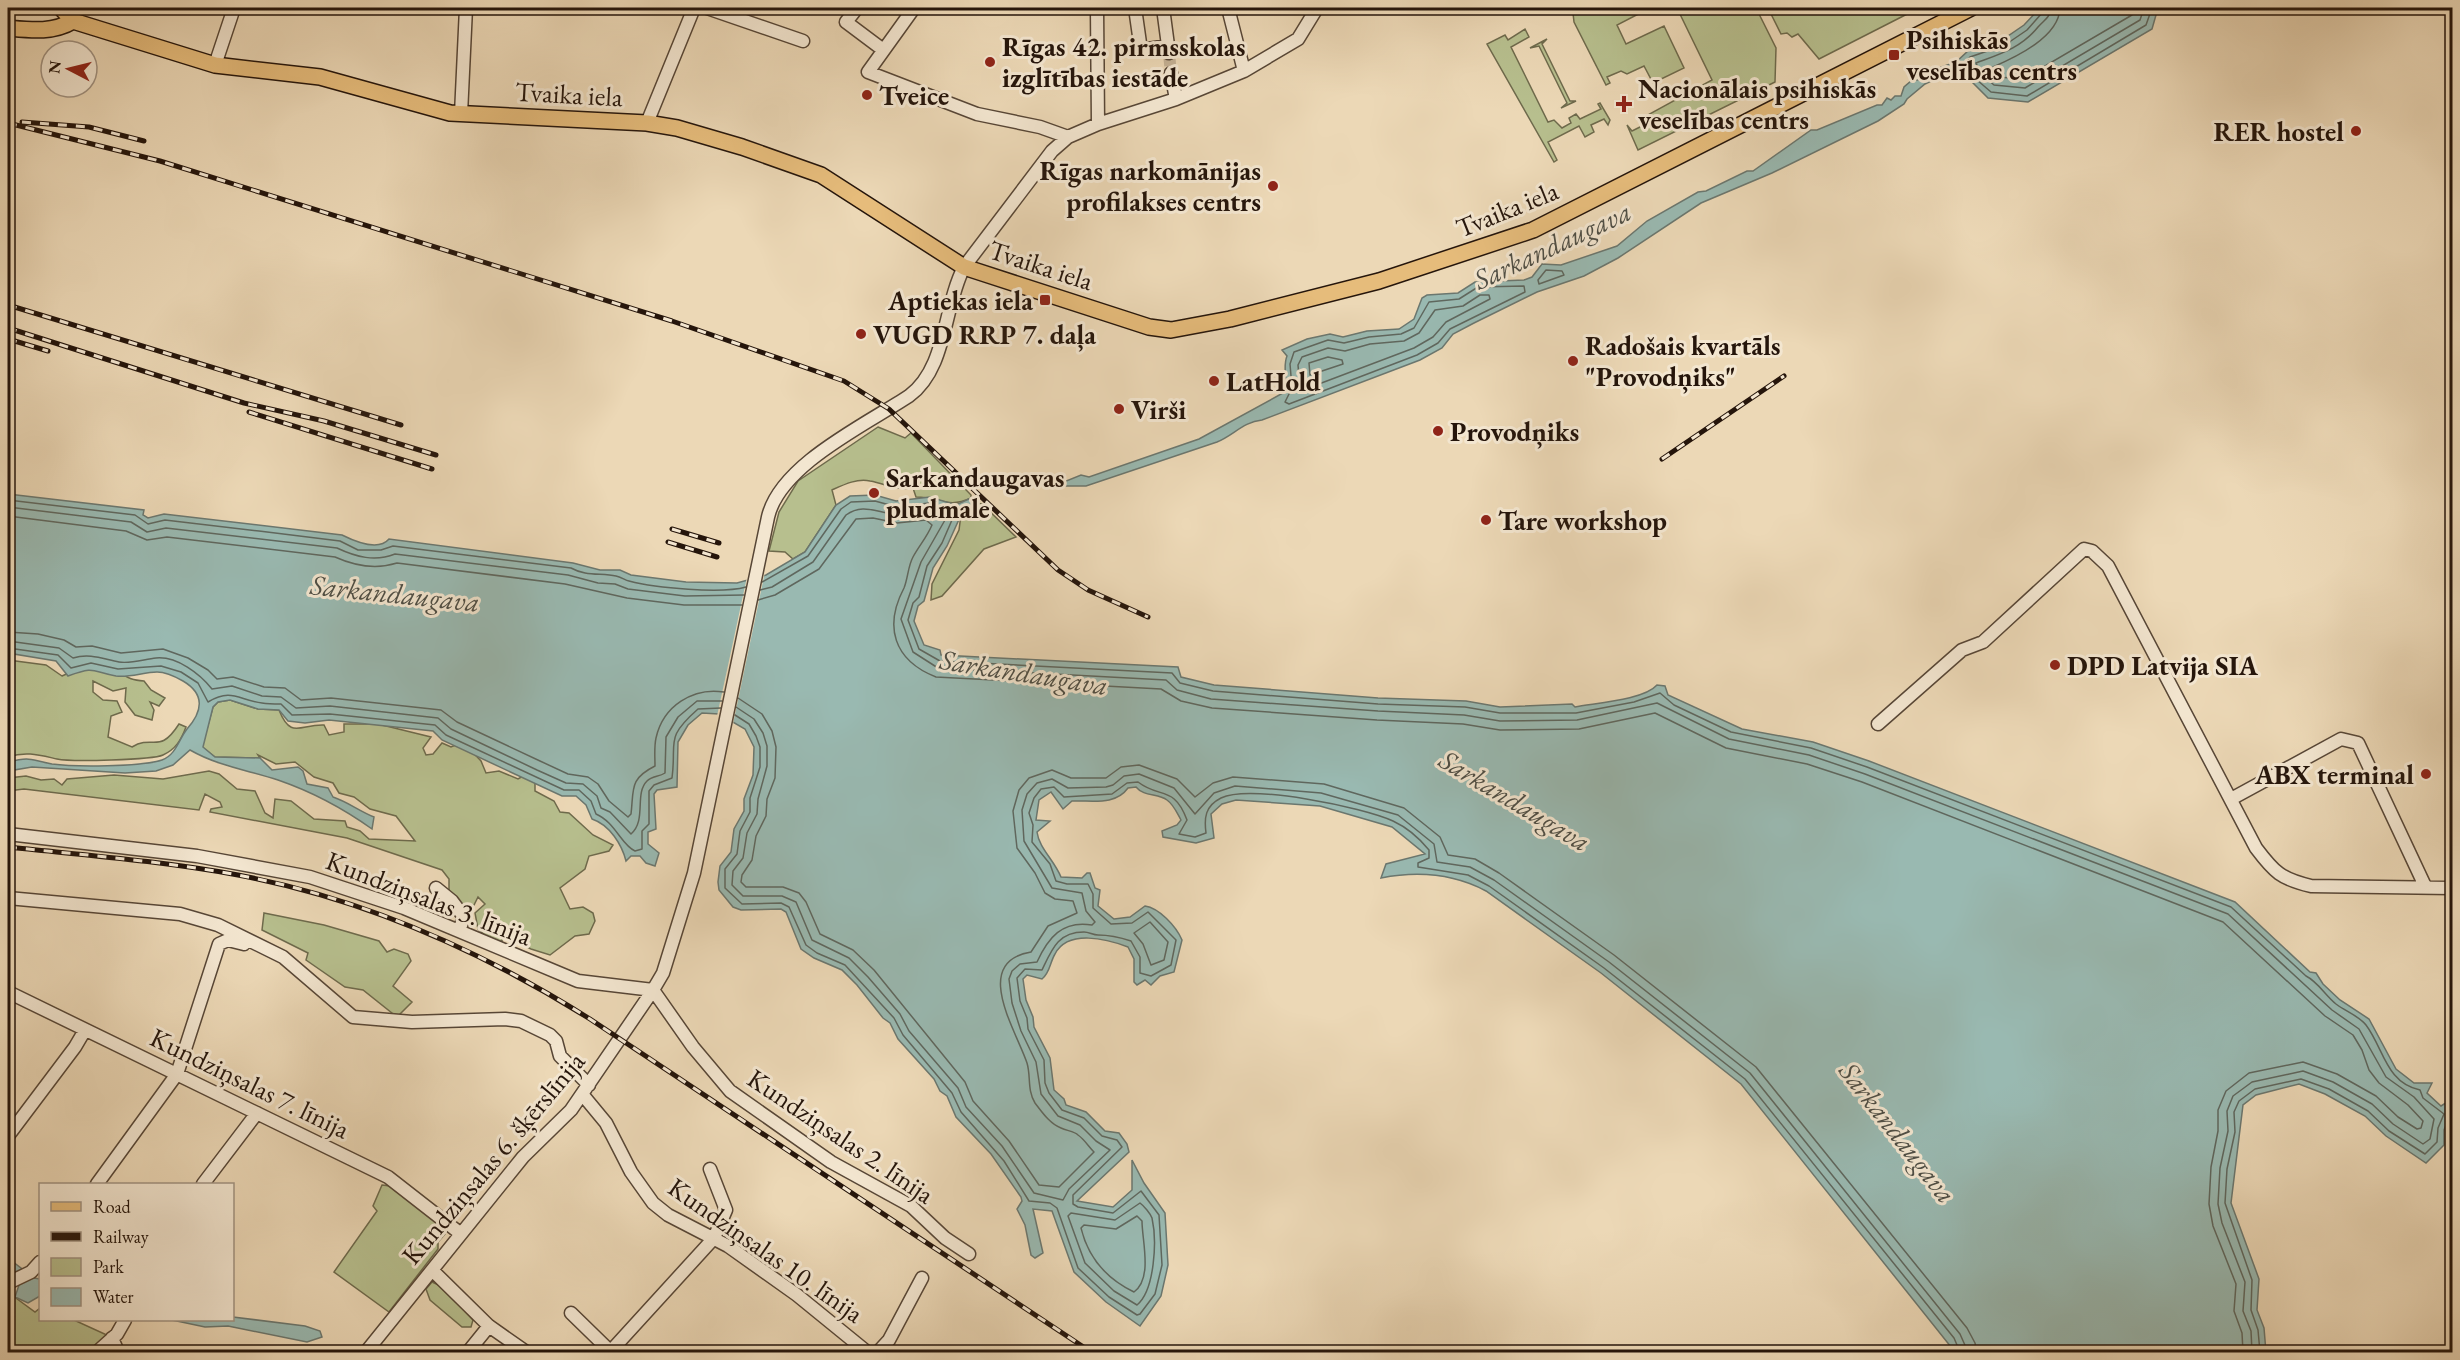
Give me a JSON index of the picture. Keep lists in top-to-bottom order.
{
  "streets": {
    "main road": ["Tvaika iela"],
    "street": [
      "Kundziņsalas 3. līnija",
      "Kundziņsalas 7. līnija",
      "Kundziņsalas 2. līnija",
      "Kundziņsalas 6. šķērslīnija",
      "Kundziņsalas 10. līnija"
    ]
  },
  "crossings": [
    ["Tvaika iela", "Kundziņsalas 6. šķērslīnija"],
    ["Kundziņsalas 3. līnija", "Kundziņsalas 2. līnija"],
    ["Kundziņsalas 3. līnija", "Kundziņsalas 6. šķērslīnija"],
    ["Kundziņsalas 7. līnija", "Kundziņsalas 6. šķērslīnija"],
    ["Kundziņsalas 2. līnija", "Kundziņsalas 6. šķērslīnija"],
    ["Kundziņsalas 6. šķērslīnija", "Kundziņsalas 10. līnija"]
  ],
  "water": ["Sarkandaugava"],
  "places": {
    "transit": ["Psihiskās veselības centrs", "Aptiekas iela"],
    "other": [
      "Rīgas 42. pirmsskolas izglītības iestāde",
      "Tveice",
      "RER hostel",
      "Rīgas narkomānijas profilakses centrs",
      "VUGD RRP 7. daļa",
      "Radošais kvartāls \"Provodņiks\"",
      "LatHold",
      "Virši",
      "Provodņiks",
      "Sarkandaugavas pludmale",
      "Tare workshop",
      "DPD Latvija SIA",
      "ABX terminal"
    ],
    "health": ["Nacionālais psihiskās veselības centrs"]
  },
  "legend": [
    "Road",
    "Railway",
    "Park",
    "Water"
  ],
  "north": "left"
}
